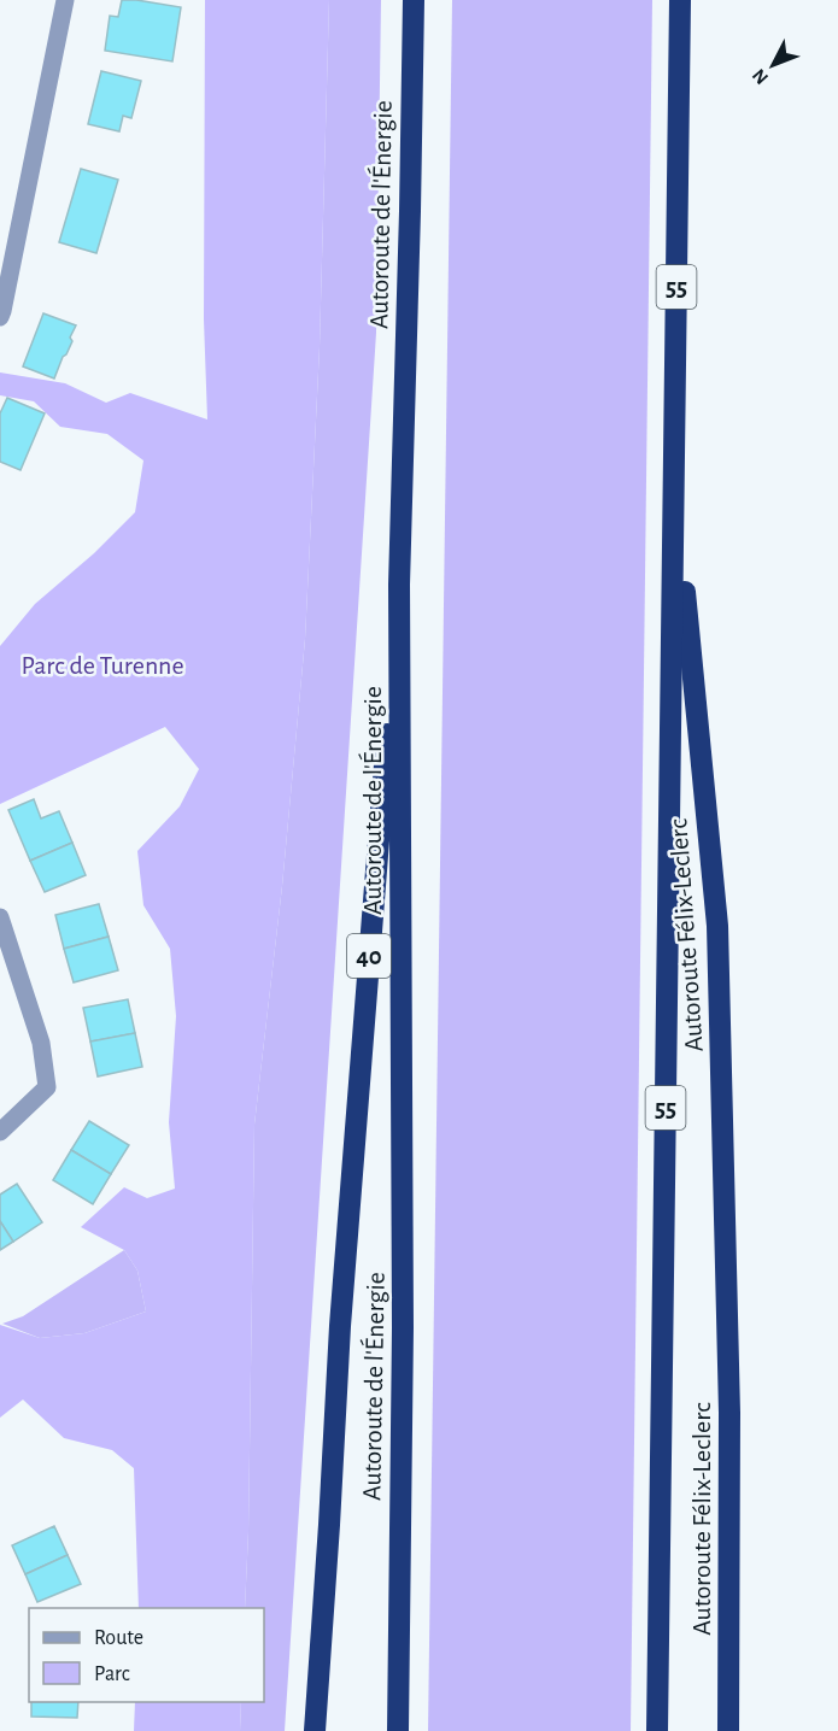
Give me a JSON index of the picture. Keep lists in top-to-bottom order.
{
  "streets": {
    "highway": [
      "Autoroute de l'Énergie",
      "55",
      "Autoroute Félix-Leclerc",
      "40"
    ]
  },
  "crossings": [
    ["Autoroute de l'Énergie", "40"],
    ["55", "Autoroute Félix-Leclerc"]
  ],
  "parks": ["Parc de Turenne"],
  "legend": ["Route", "Parc"],
  "north": "bottom left"
}
